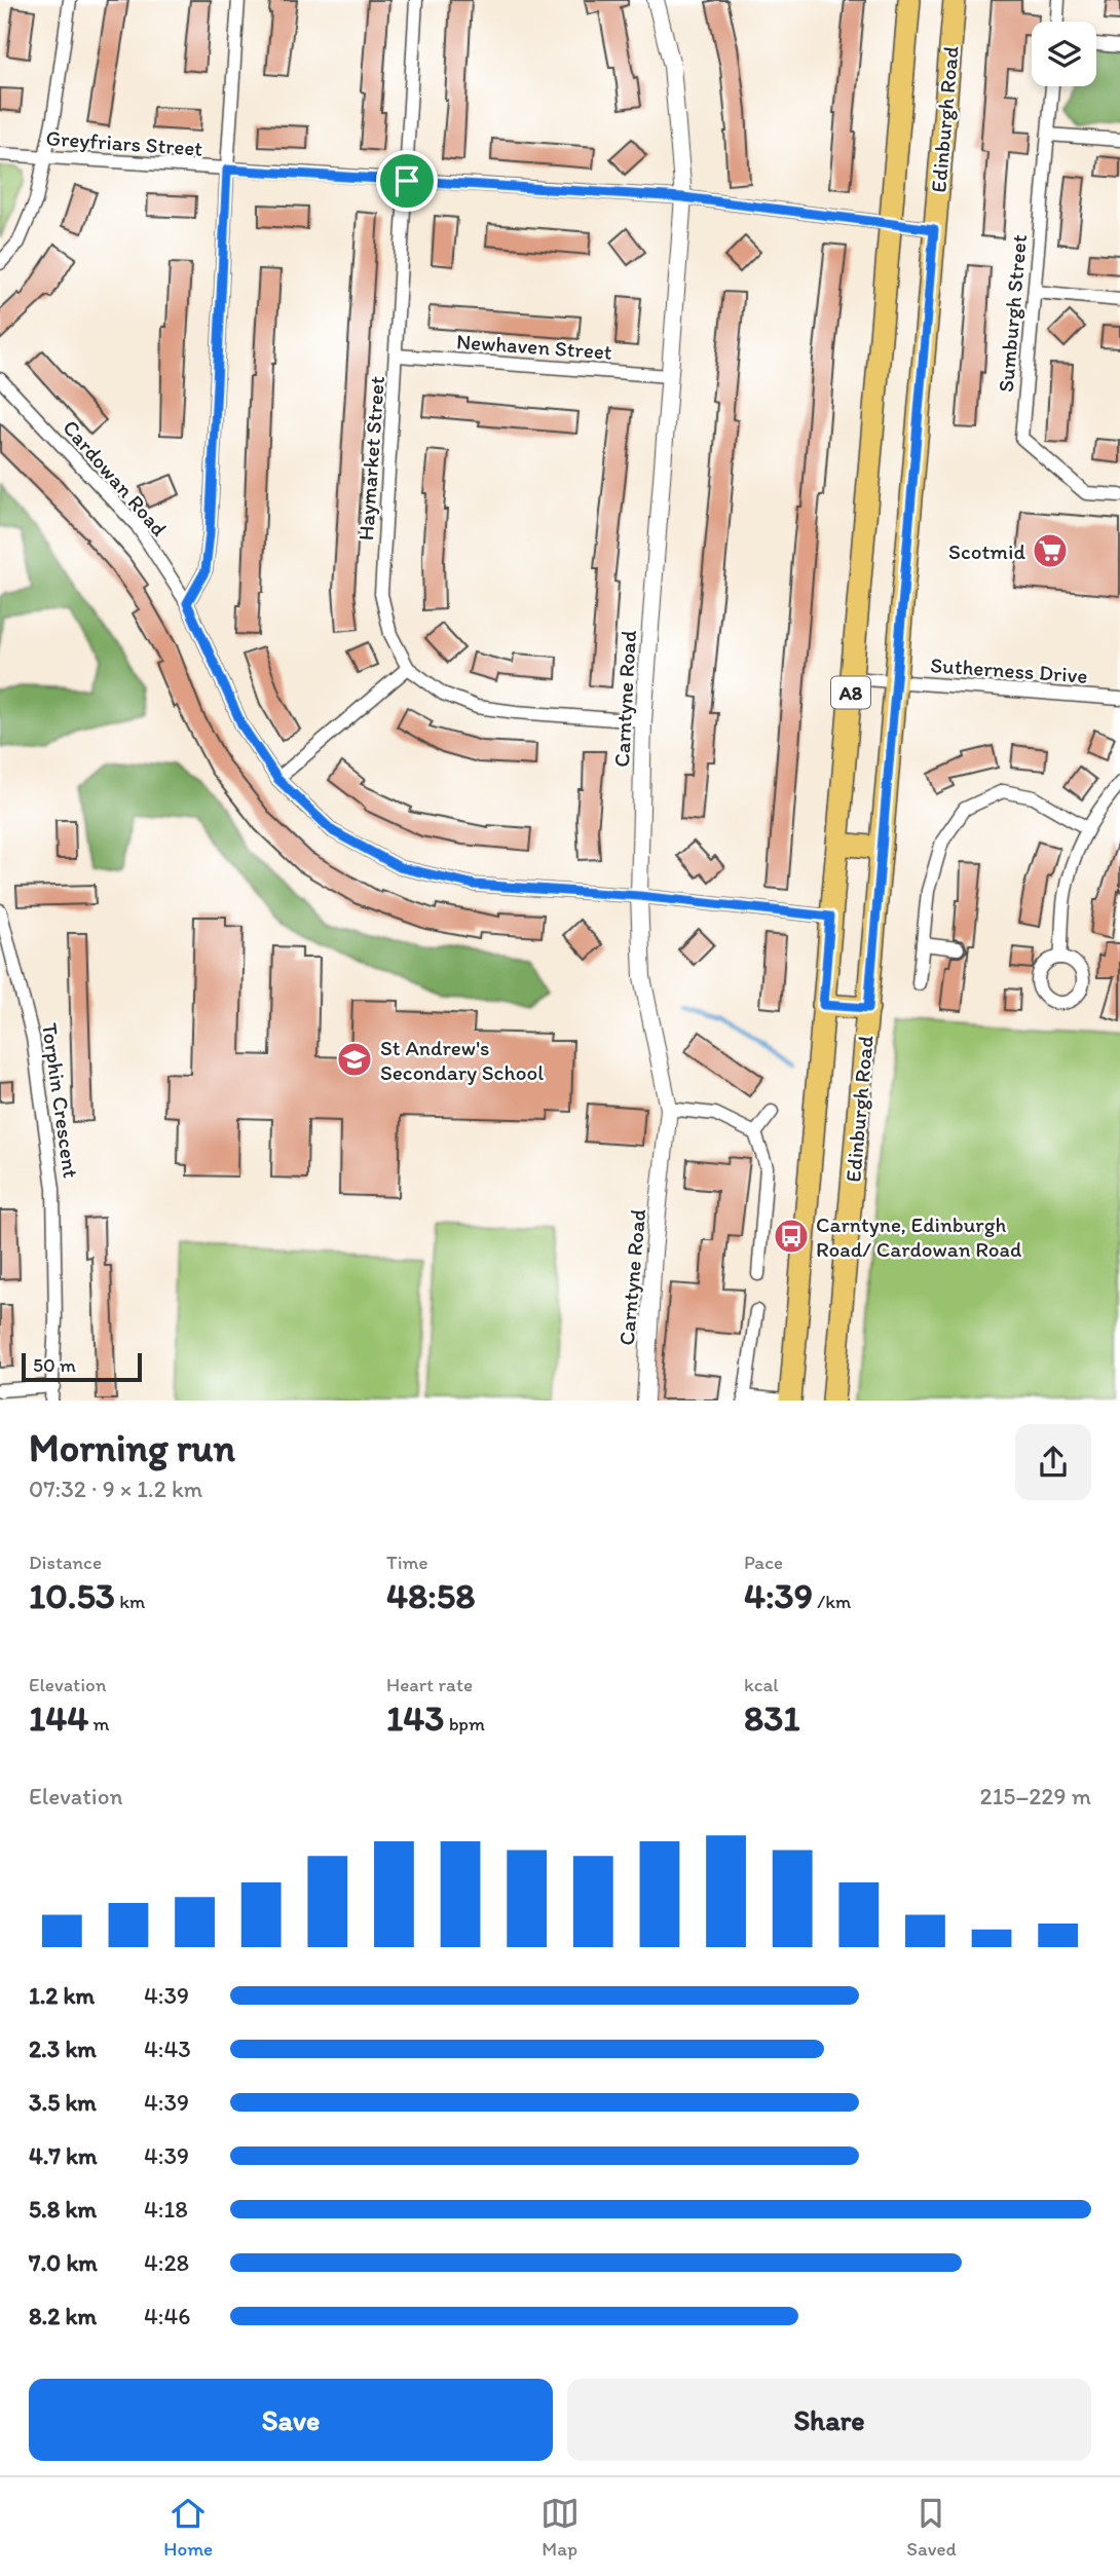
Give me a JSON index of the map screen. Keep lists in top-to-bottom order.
{
  "streets": {
    "main road": ["Edinburgh Road", "A8"],
    "street": [
      "Greyfriars Street",
      "Sumburgh Street",
      "Newhaven Street",
      "Haymarket Street",
      "Cardowan Road",
      "Sutherness Drive",
      "Carntyne Road",
      "Torphin Crescent"
    ]
  },
  "crossings": [
    ["Edinburgh Road", "Greyfriars Street"],
    ["Edinburgh Road", "Cardowan Road"],
    ["Edinburgh Road", "Sutherness Drive"],
    ["Greyfriars Street", "Haymarket Street"],
    ["Greyfriars Street", "Carntyne Road"],
    ["Newhaven Street", "Haymarket Street"],
    ["Newhaven Street", "Carntyne Road"],
    ["Haymarket Street", "Carntyne Road"],
    ["Cardowan Road", "Carntyne Road"]
  ],
  "places": {
    "supermarket": ["Scotmid"],
    "school or university": ["St Andrew's Secondary School"],
    "bus stop": ["Carntyne, Edinburgh Road/ Cardowan Road"]
  },
  "scale_bar": "50 m",
  "page": {
    "scale": "50 m",
    "heading": ["Morning run", "07:32 · 9 × 1.2 km"],
    "stats": [
      ["Distance", "10.53 km"],
      ["Time", "48:58"],
      ["Pace", "4:39 /km"],
      ["Elevation", "144 m"],
      ["Heart rate", "143 bpm"],
      ["kcal", "831"]
    ],
    "chart": ["Elevation", "215–229 m"],
    "list": [
      {
        "name": "1.2 km",
        "note": "4:39"
      },
      {
        "name": "2.3 km",
        "note": "4:43"
      },
      {
        "name": "3.5 km",
        "note": "4:39"
      },
      {
        "name": "4.7 km",
        "note": "4:39"
      },
      {
        "name": "5.8 km",
        "note": "4:18"
      },
      {
        "name": "7.0 km",
        "note": "4:28"
      },
      {
        "name": "8.2 km",
        "note": "4:46"
      }
    ],
    "buttons": ["Save", "Share"],
    "tabs": ["Home", "Map", "Saved"]
  }
}
